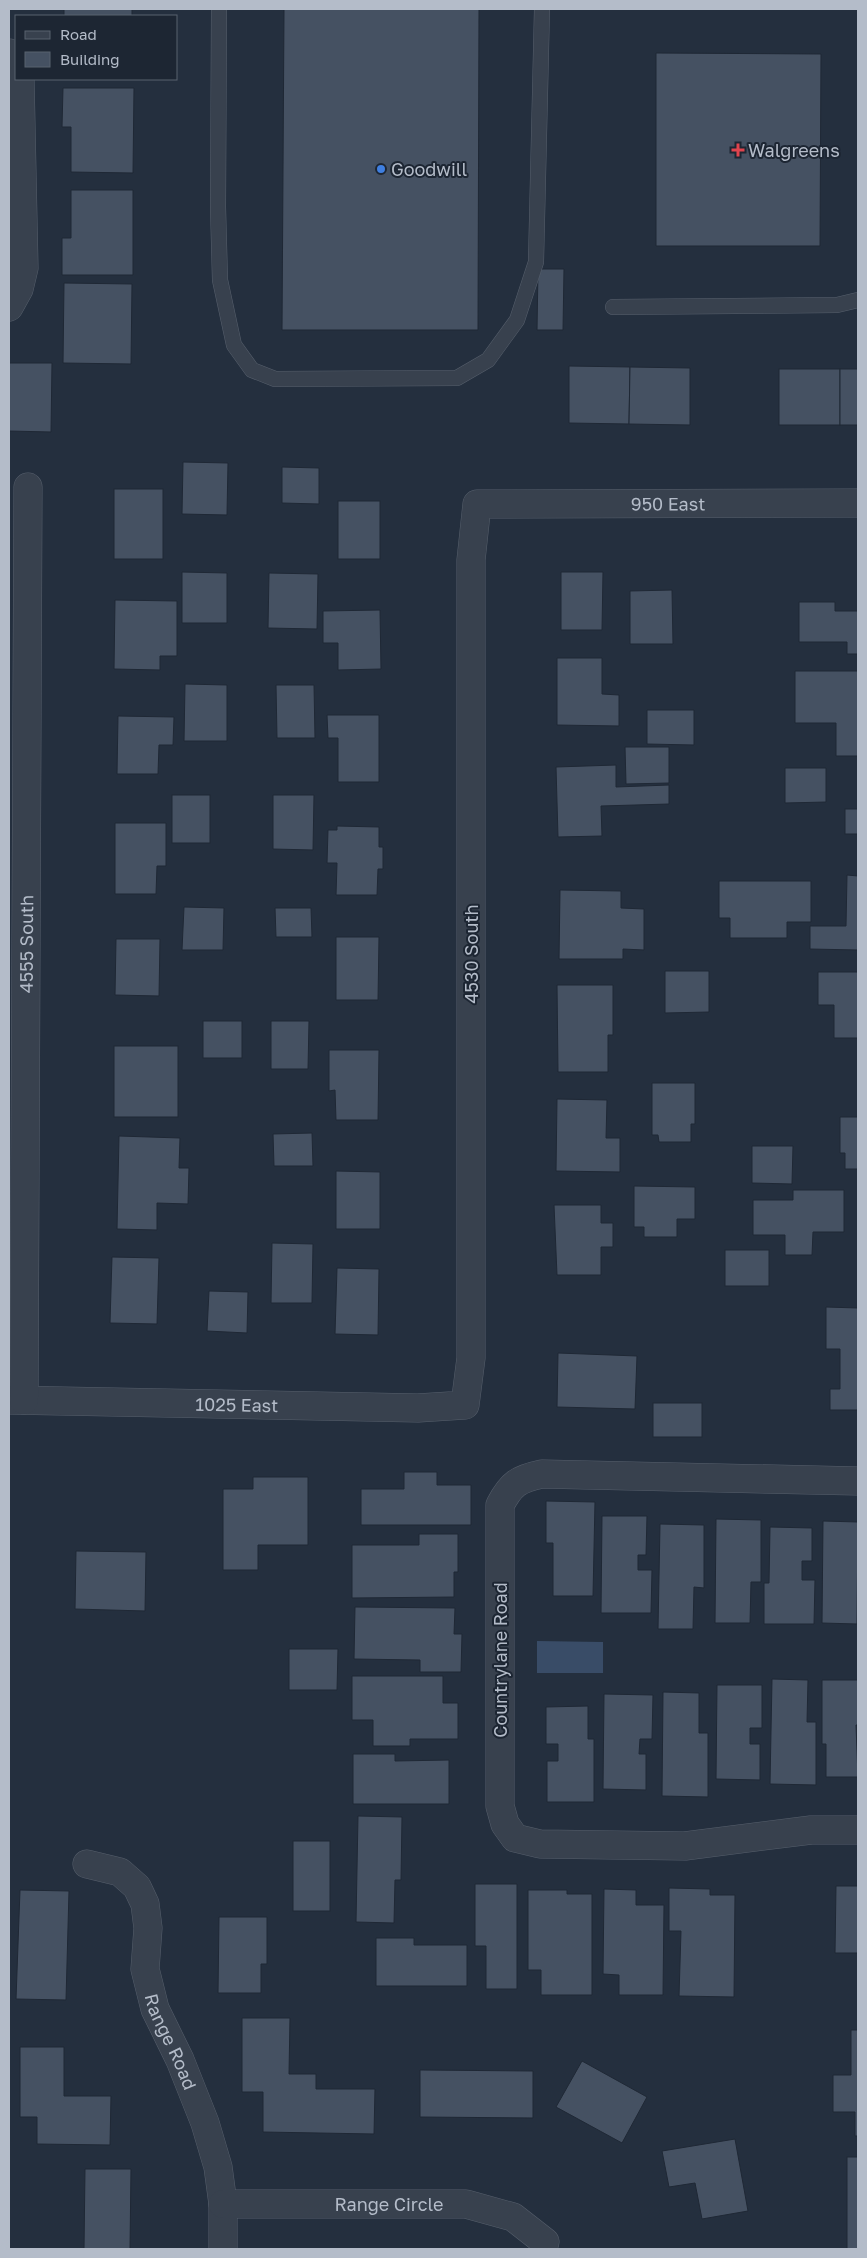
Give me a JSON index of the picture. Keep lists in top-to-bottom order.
{
  "streets": {
    "street": [
      "950 East",
      "4555 South",
      "4530 South",
      "1025 East",
      "Countrylane Road",
      "Range Road",
      "Range Circle"
    ]
  },
  "crossings": [
    ["950 East", "4530 South"],
    ["4555 South", "1025 East"],
    ["4530 South", "1025 East"],
    ["Range Road", "Range Circle"]
  ],
  "places": {
    "health": ["Walgreens"],
    "other": ["Goodwill"]
  },
  "legend": ["Road", "Building"]
}
